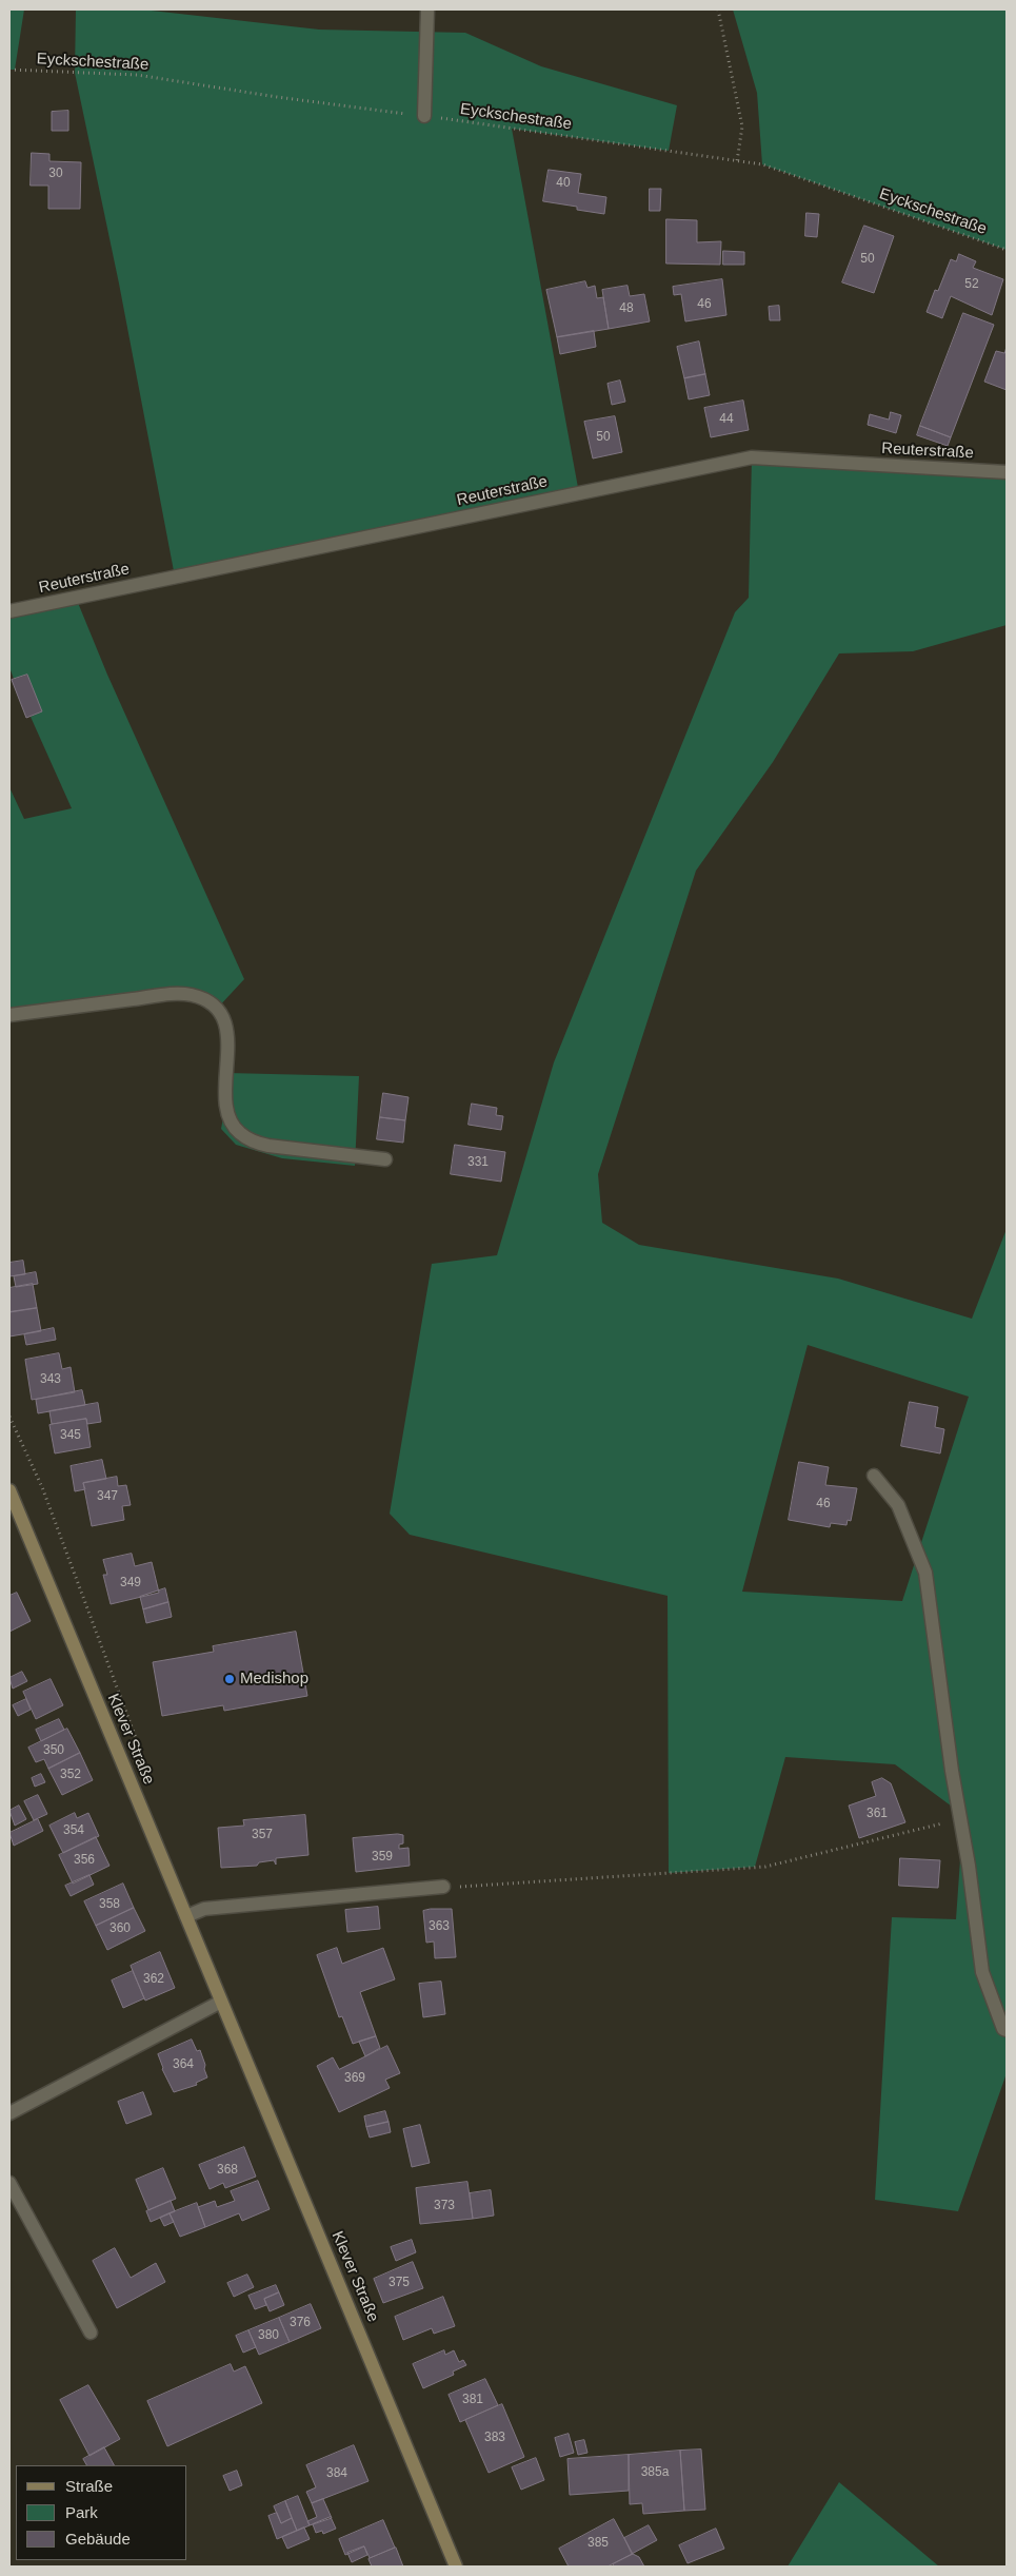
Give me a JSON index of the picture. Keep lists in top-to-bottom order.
{
  "streets": {
    "street": ["Reuterstraße", "Klever Straße"],
    "path": ["Eyckschestraße"]
  },
  "places": ["Medishop"],
  "house_numbers": [
    "30",
    "40",
    "50",
    "52",
    "46",
    "48",
    "44",
    "50",
    "331",
    "343",
    "345",
    "347",
    "46",
    "349",
    "350",
    "352",
    "361",
    "354",
    "357",
    "359",
    "356",
    "358",
    "363",
    "360",
    "362",
    "364",
    "369",
    "368",
    "373",
    "375",
    "376",
    "380",
    "381",
    "383",
    "385a",
    "384",
    "385"
  ],
  "legend": ["Straße", "Park", "Gebäude"]
}
